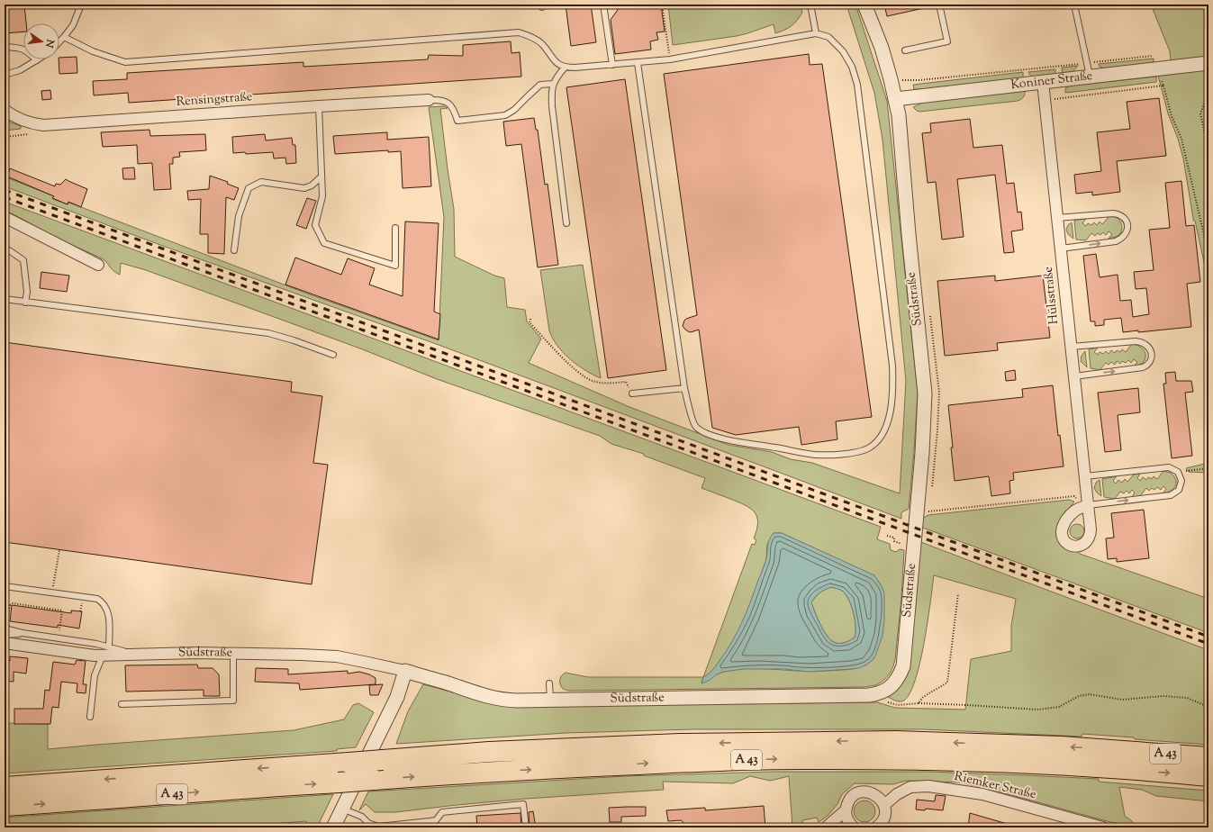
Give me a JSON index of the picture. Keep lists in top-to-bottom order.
{
  "streets": {
    "highway": ["A 43"],
    "street": [
      "Koniner Straße",
      "Rensingstraße",
      "Hülsstraße",
      "Südstraße",
      "Riemker Straße"
    ]
  },
  "crossings": [
    ["Koniner Straße", "Hülsstraße"],
    ["Koniner Straße", "Südstraße"]
  ],
  "north": "right"
}
